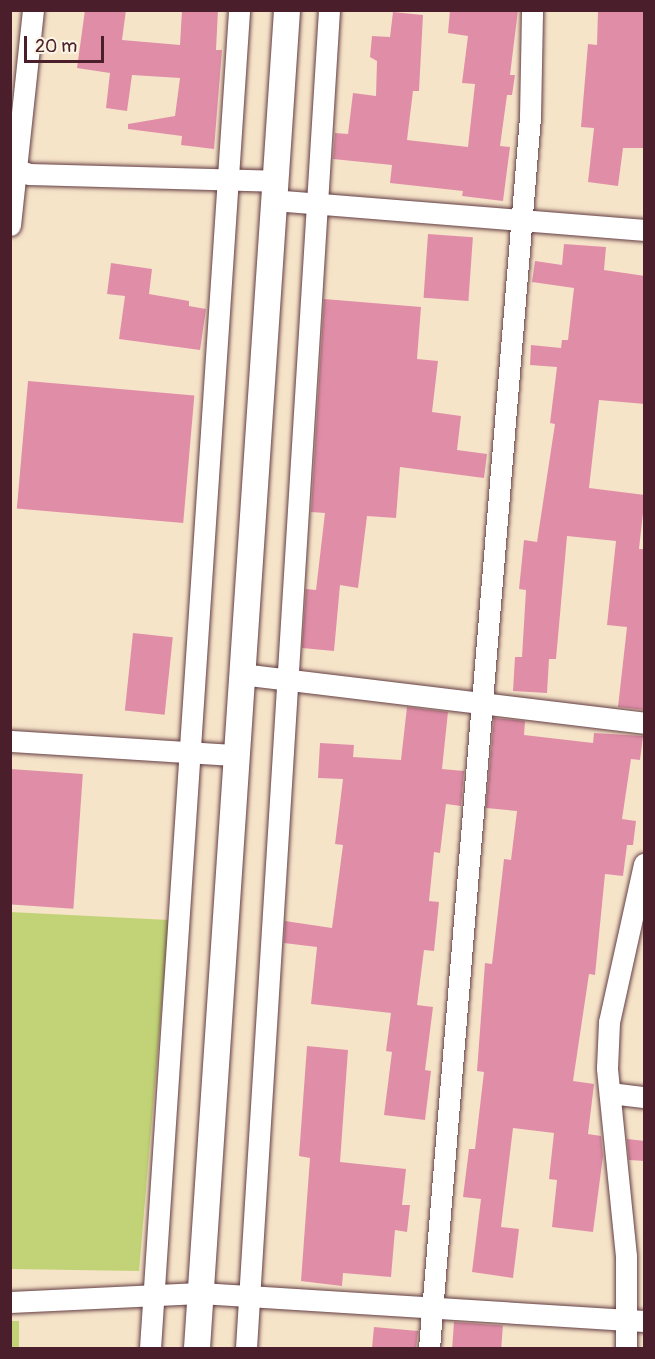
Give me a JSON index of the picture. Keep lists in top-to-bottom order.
{
  "scale_bar": "20 m"
}
